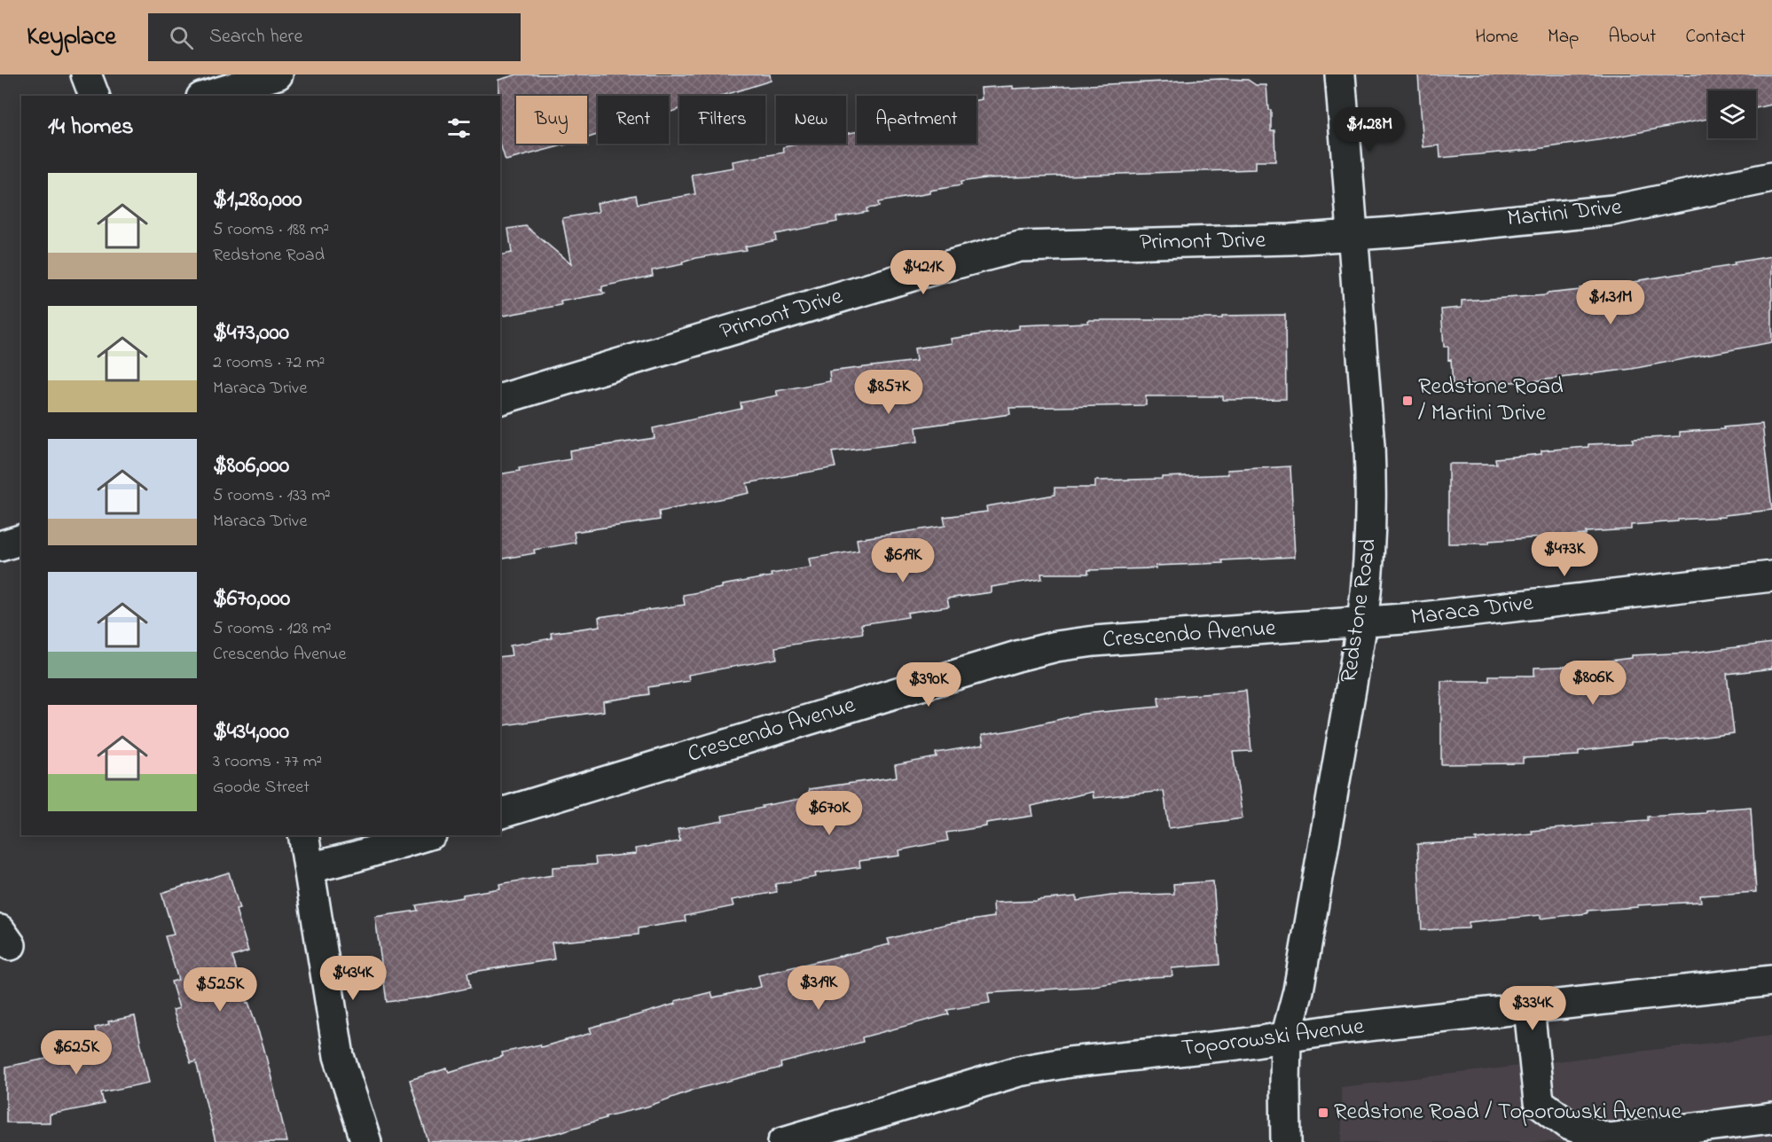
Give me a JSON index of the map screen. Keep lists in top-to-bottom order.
{
  "streets": {
    "street": [
      "Martini Drive",
      "Primont Drive",
      "Redstone Road",
      "Maraca Drive",
      "Crescendo Avenue",
      "Toporowski Avenue"
    ]
  },
  "crossings": [
    ["Martini Drive", "Primont Drive"],
    ["Martini Drive", "Redstone Road"],
    ["Primont Drive", "Redstone Road"],
    ["Redstone Road", "Maraca Drive"],
    ["Redstone Road", "Crescendo Avenue"],
    ["Redstone Road", "Toporowski Avenue"],
    ["Maraca Drive", "Crescendo Avenue"]
  ],
  "places": {
    "transit": ["Redstone Road / Martini Drive", "Redstone Road / Toporowski Avenue"]
  },
  "page": {
    "header": "Keyplace",
    "search": "Search here",
    "nav": [
      "Home",
      "Map",
      "About",
      "Contact"
    ],
    "chip": [
      "Buy",
      "Rent",
      "Filters",
      "New",
      "Apartment"
    ],
    "heading": "14 homes",
    "price": [
      "$1.28M",
      "$421K",
      "$1.31M",
      "$857K",
      "$473K",
      "$619K",
      "$806K",
      "$390K",
      "$670K",
      "$434K",
      "$319K",
      "$525K",
      "$334K",
      "$625K"
    ],
    "list": [
      {
        "name": "$1,280,000",
        "note": "5 rooms · 188 m² · Redstone Road"
      },
      {
        "name": "$473,000",
        "note": "2 rooms · 72 m² · Maraca Drive"
      },
      {
        "name": "$806,000",
        "note": "5 rooms · 133 m² · Maraca Drive"
      },
      {
        "name": "$670,000",
        "note": "5 rooms · 128 m² · Crescendo Avenue"
      },
      {
        "name": "$434,000",
        "note": "3 rooms · 77 m² · Goode Street"
      }
    ]
  }
}
